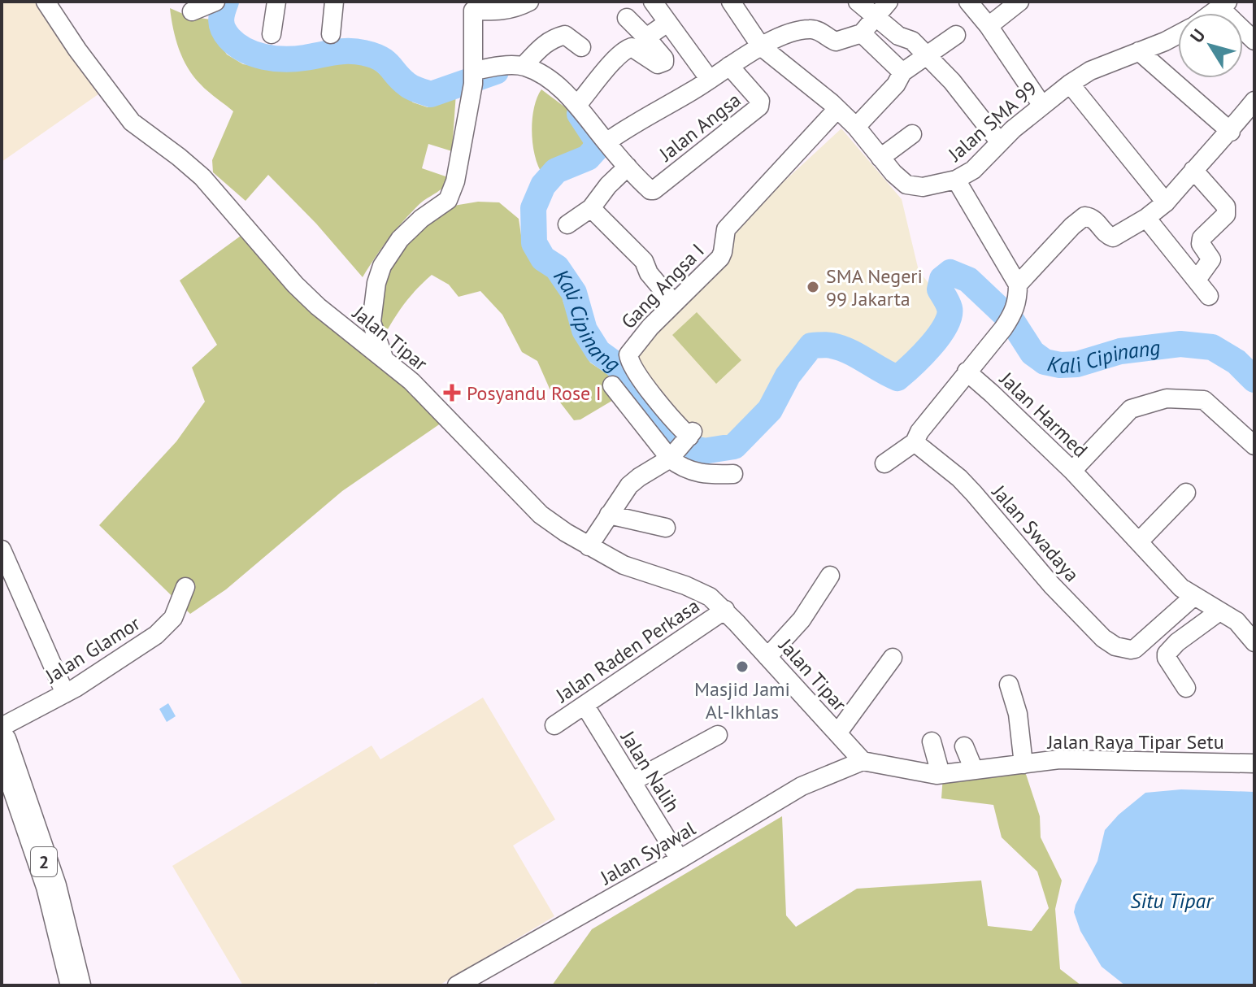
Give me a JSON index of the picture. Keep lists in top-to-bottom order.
{
  "streets": {
    "highway": ["2"],
    "street": [
      "Jalan SMA 99",
      "Jalan Angsa",
      "Gang Angsa I",
      "Jalan Tipar",
      "Jalan Harmed",
      "Jalan Swadaya",
      "Jalan Glamor",
      "Jalan Raden Perkasa",
      "Jalan Raya Tipar Setu",
      "Jalan Nalih",
      "Jalan Syawal"
    ]
  },
  "crossings": [
    ["Jalan SMA 99", "Jalan Angsa"],
    ["Jalan SMA 99", "Gang Angsa I"],
    ["Jalan Tipar", "Jalan Raden Perkasa"],
    ["Jalan Tipar", "Jalan Raya Tipar Setu"],
    ["Jalan Tipar", "Jalan Syawal"],
    ["Jalan Harmed", "Jalan Swadaya"],
    ["Jalan Raden Perkasa", "Jalan Nalih"],
    ["Jalan Raya Tipar Setu", "Jalan Syawal"],
    ["Jalan Nalih", "Jalan Syawal"]
  ],
  "water": ["Kali Cipinang", "Situ Tipar"],
  "places": {
    "other": ["SMA Negeri 99 Jakarta", "Masjid Jami Al-Ikhlas"],
    "health": ["Posyandu Rose I"]
  },
  "north": "top left"
}
